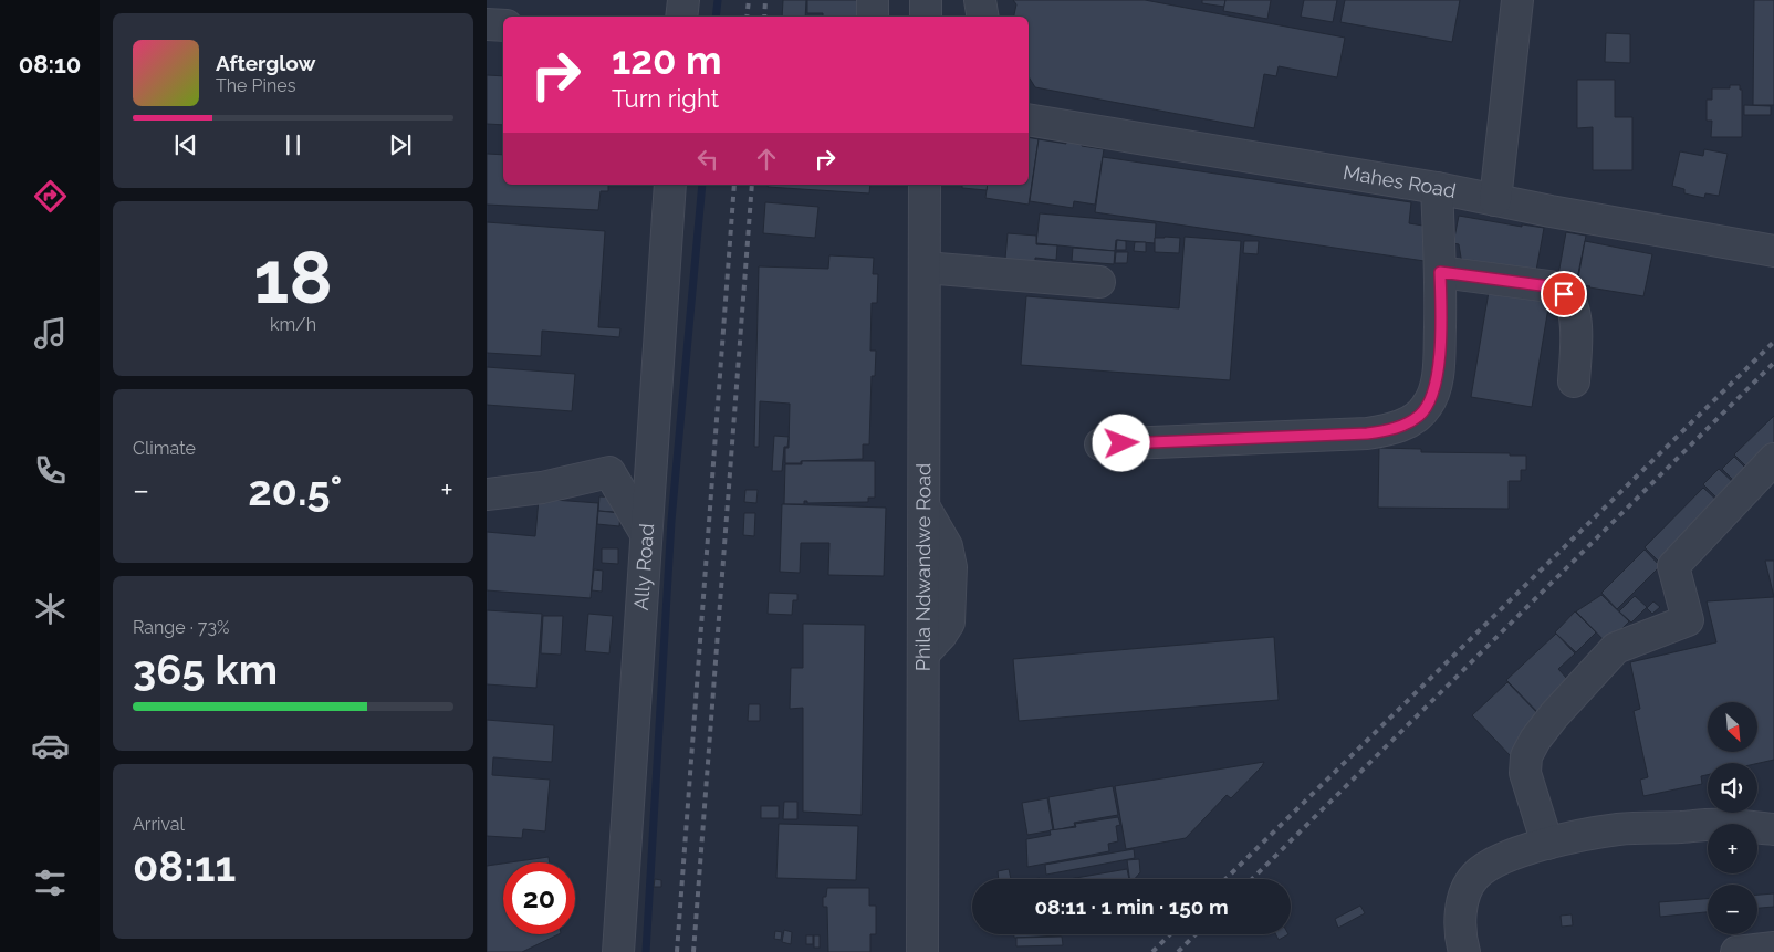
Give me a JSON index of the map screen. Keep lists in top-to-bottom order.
{
  "streets": {
    "street": ["Mahes Road", "Ally Road", "Phila Ndwandwe Road"]
  },
  "north": "bottom right",
  "page": {
    "tabs": "08:10",
    "turn": ["120 m", "Turn right"],
    "song": ["Afterglow", "The Pines"],
    "tile": [
      ["18", "km/h"],
      "Climate",
      ["Range · 73%", "365 km"],
      ["Arrival", "08:11"]
    ],
    "heat": ["−", "20.5°", "+"],
    "map_buttons": ["+", "−"],
    "limit": "20",
    "trip": "08:11 · 1 min · 150 m"
  }
}
